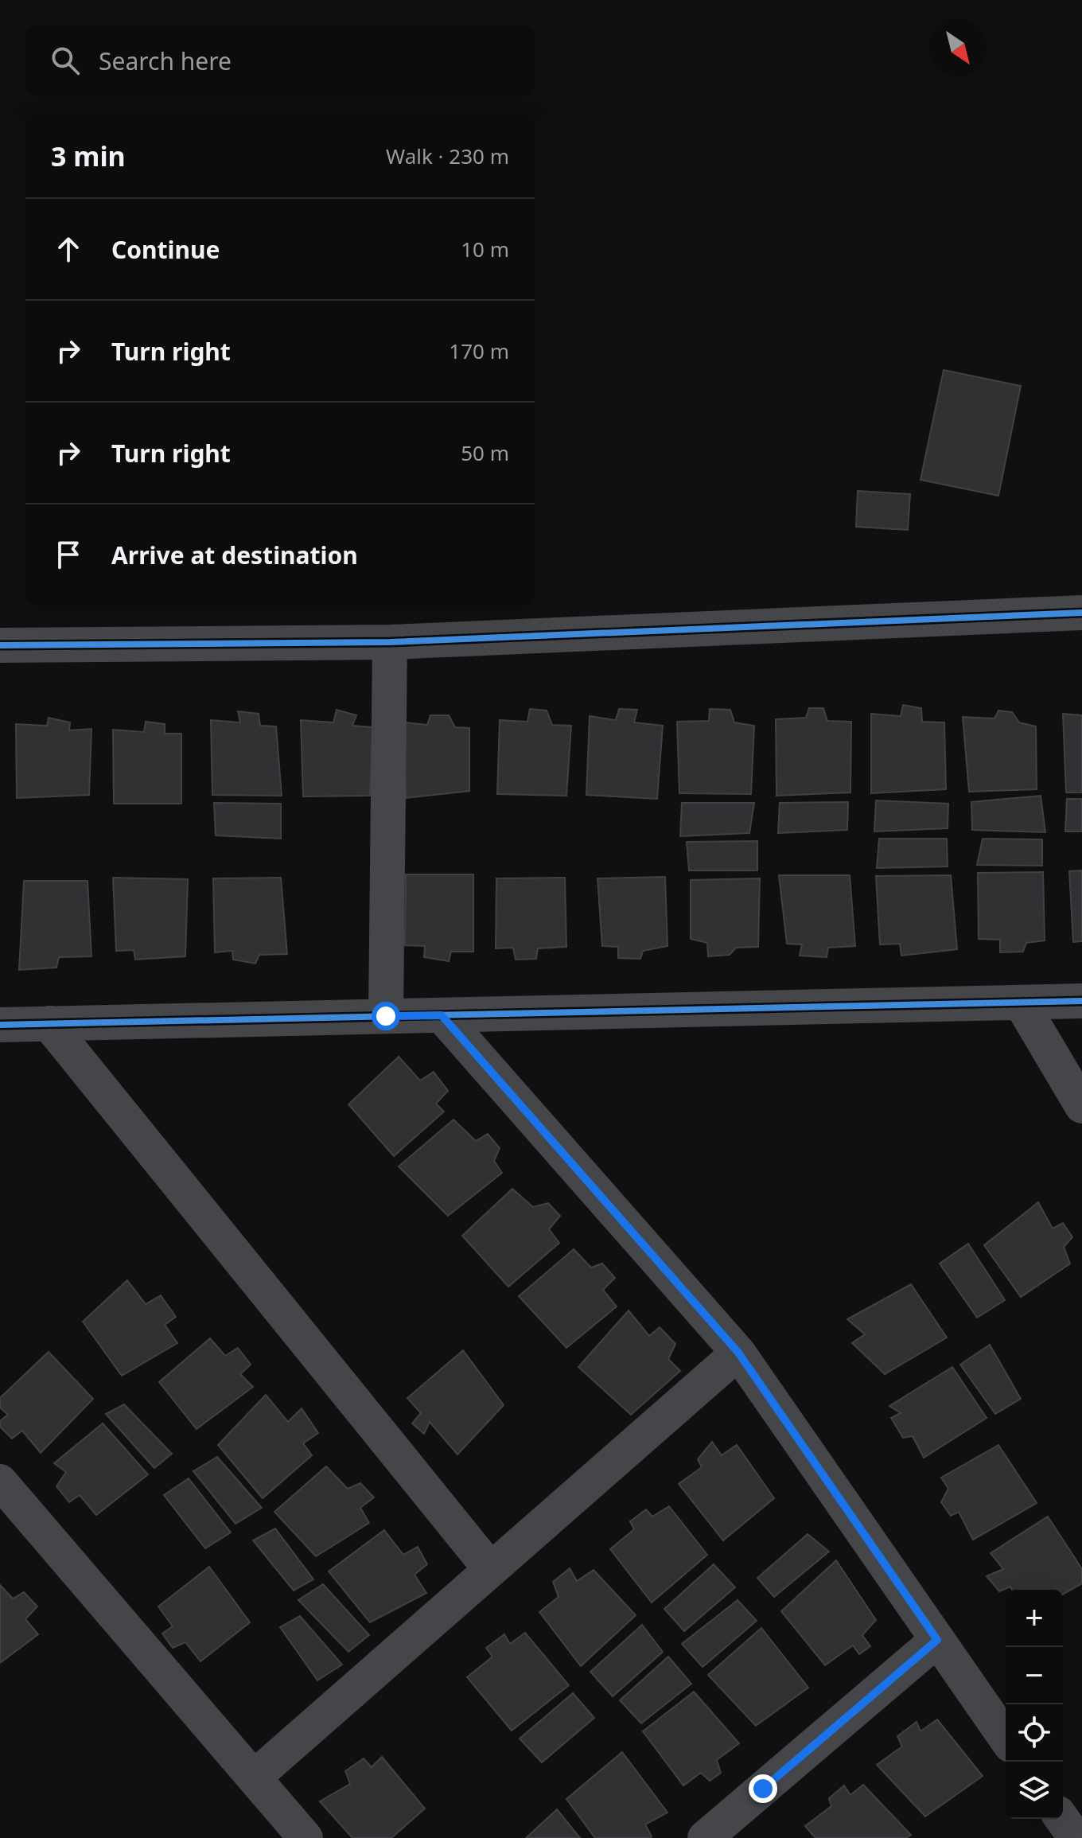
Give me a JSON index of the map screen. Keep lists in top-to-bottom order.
{
  "north": "bottom right",
  "page": {
    "search": "Search here",
    "heading": ["3 min", "Walk · 230 m"],
    "list": [
      ["Continue", "10 m"],
      ["Turn right", "170 m"],
      ["Turn right", "50 m"],
      "Arrive at destination"
    ],
    "map_buttons": ["+", "−"]
  }
}
